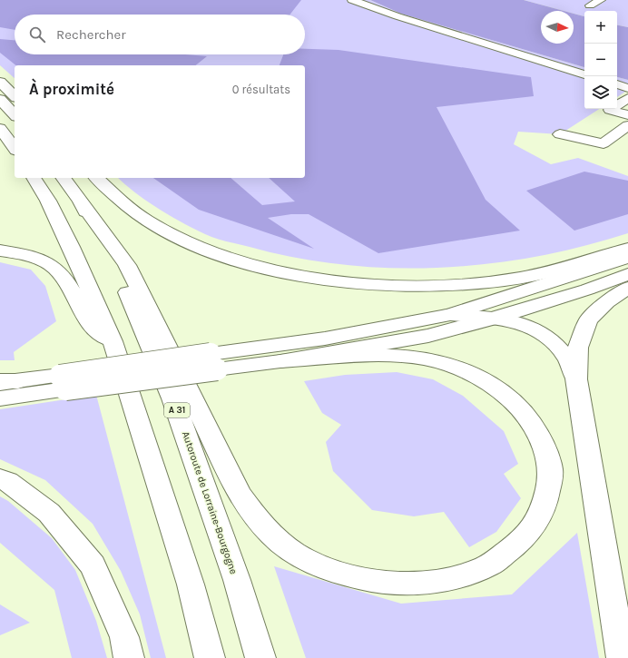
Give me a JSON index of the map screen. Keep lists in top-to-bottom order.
{
  "streets": {
    "main road": ["A 31", "Autoroute de Lorraine-Bourgogne"]
  },
  "north": "right",
  "page": {
    "map_buttons": ["+", "−"],
    "search": "Rechercher",
    "heading": ["À proximité", "0 résultats"]
  }
}
